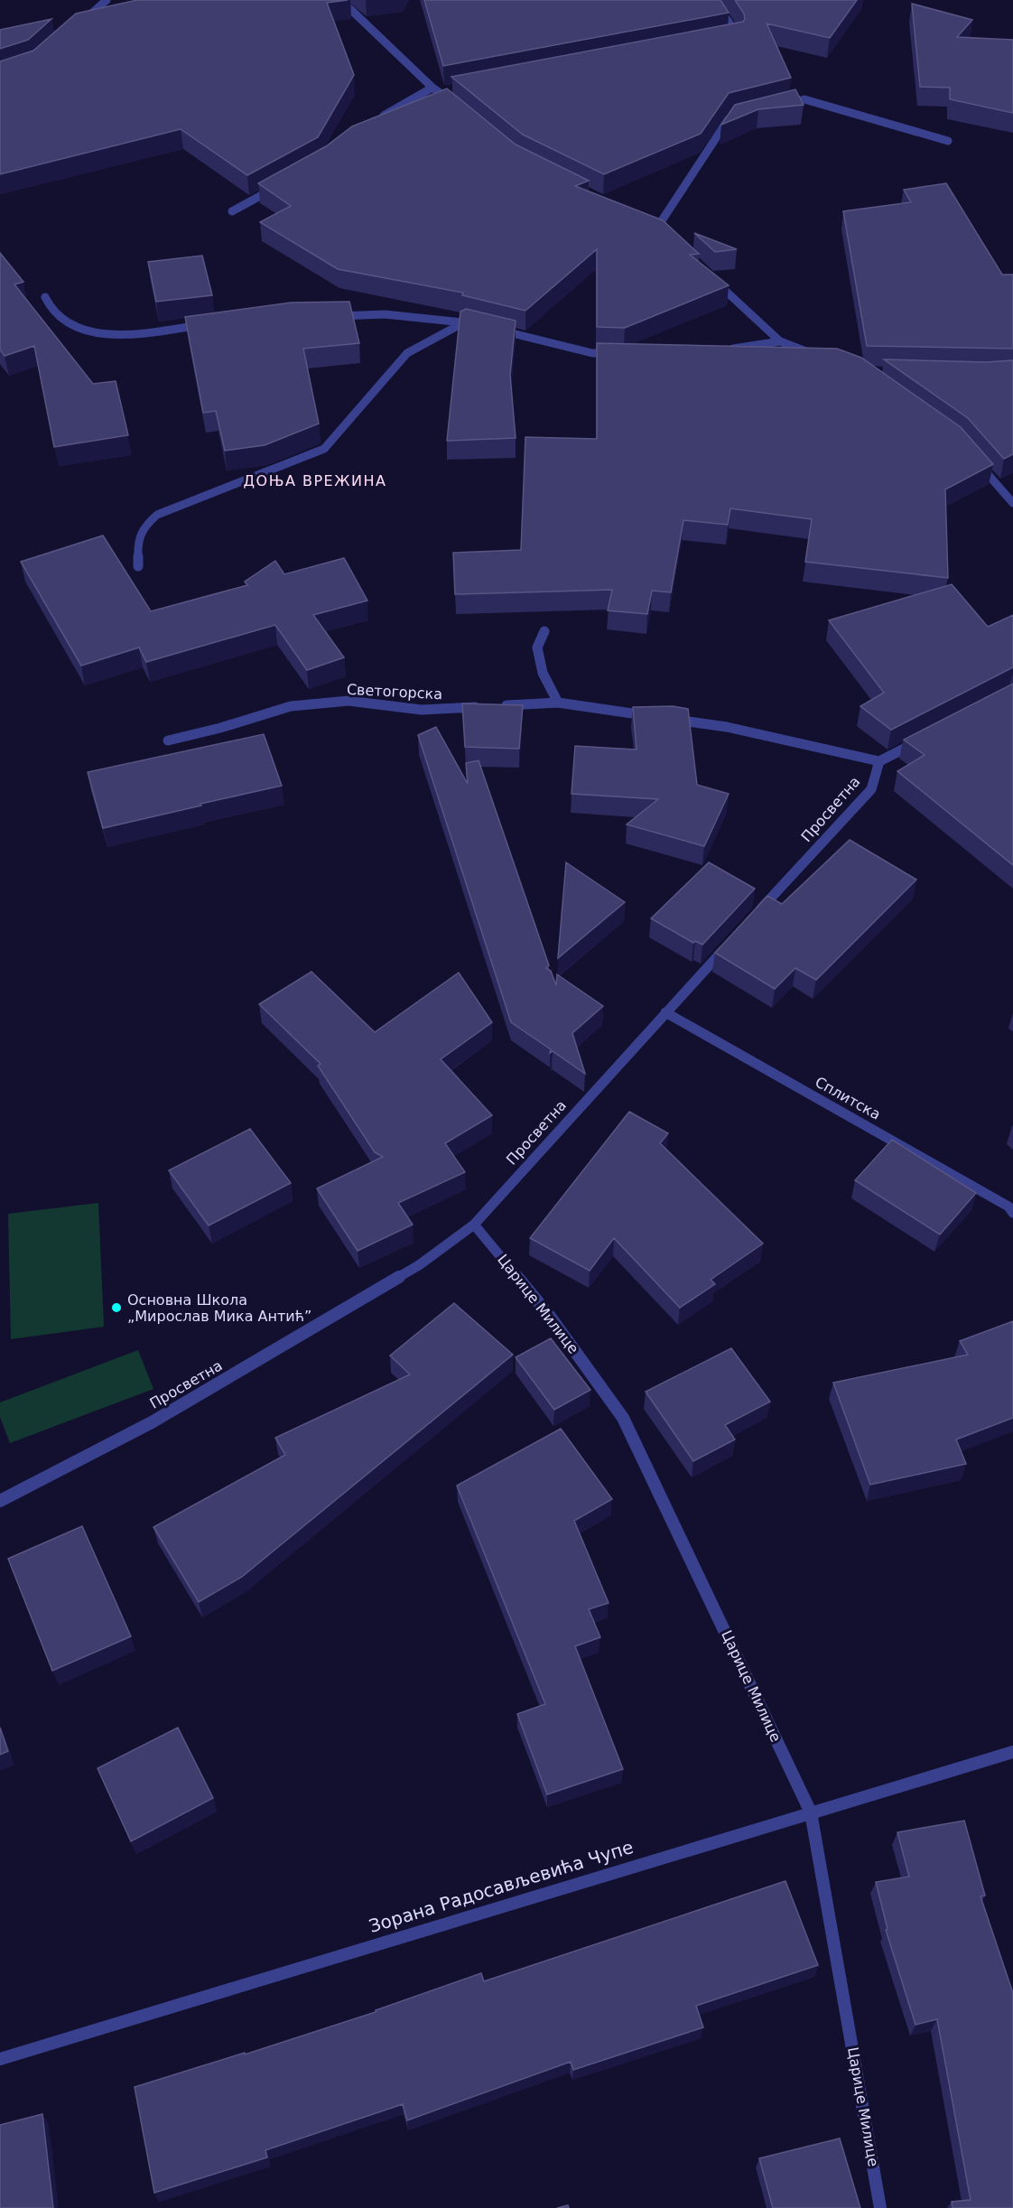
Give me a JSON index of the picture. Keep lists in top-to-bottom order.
{
  "streets": {
    "street": [
      "Светогорска",
      "Просветна",
      "Сплитска",
      "Царице Милице",
      "Зорана Радосављевића Чупе"
    ]
  },
  "crossings": [
    ["Просветна", "Сплитска"],
    ["Просветна", "Царице Милице"],
    ["Царице Милице", "Зорана Радосављевића Чупе"]
  ],
  "districts": ["ДОЊА ВРЕЖИНА"],
  "places": ["Основна Школа „Мирослав Мика Антић”"]
}
